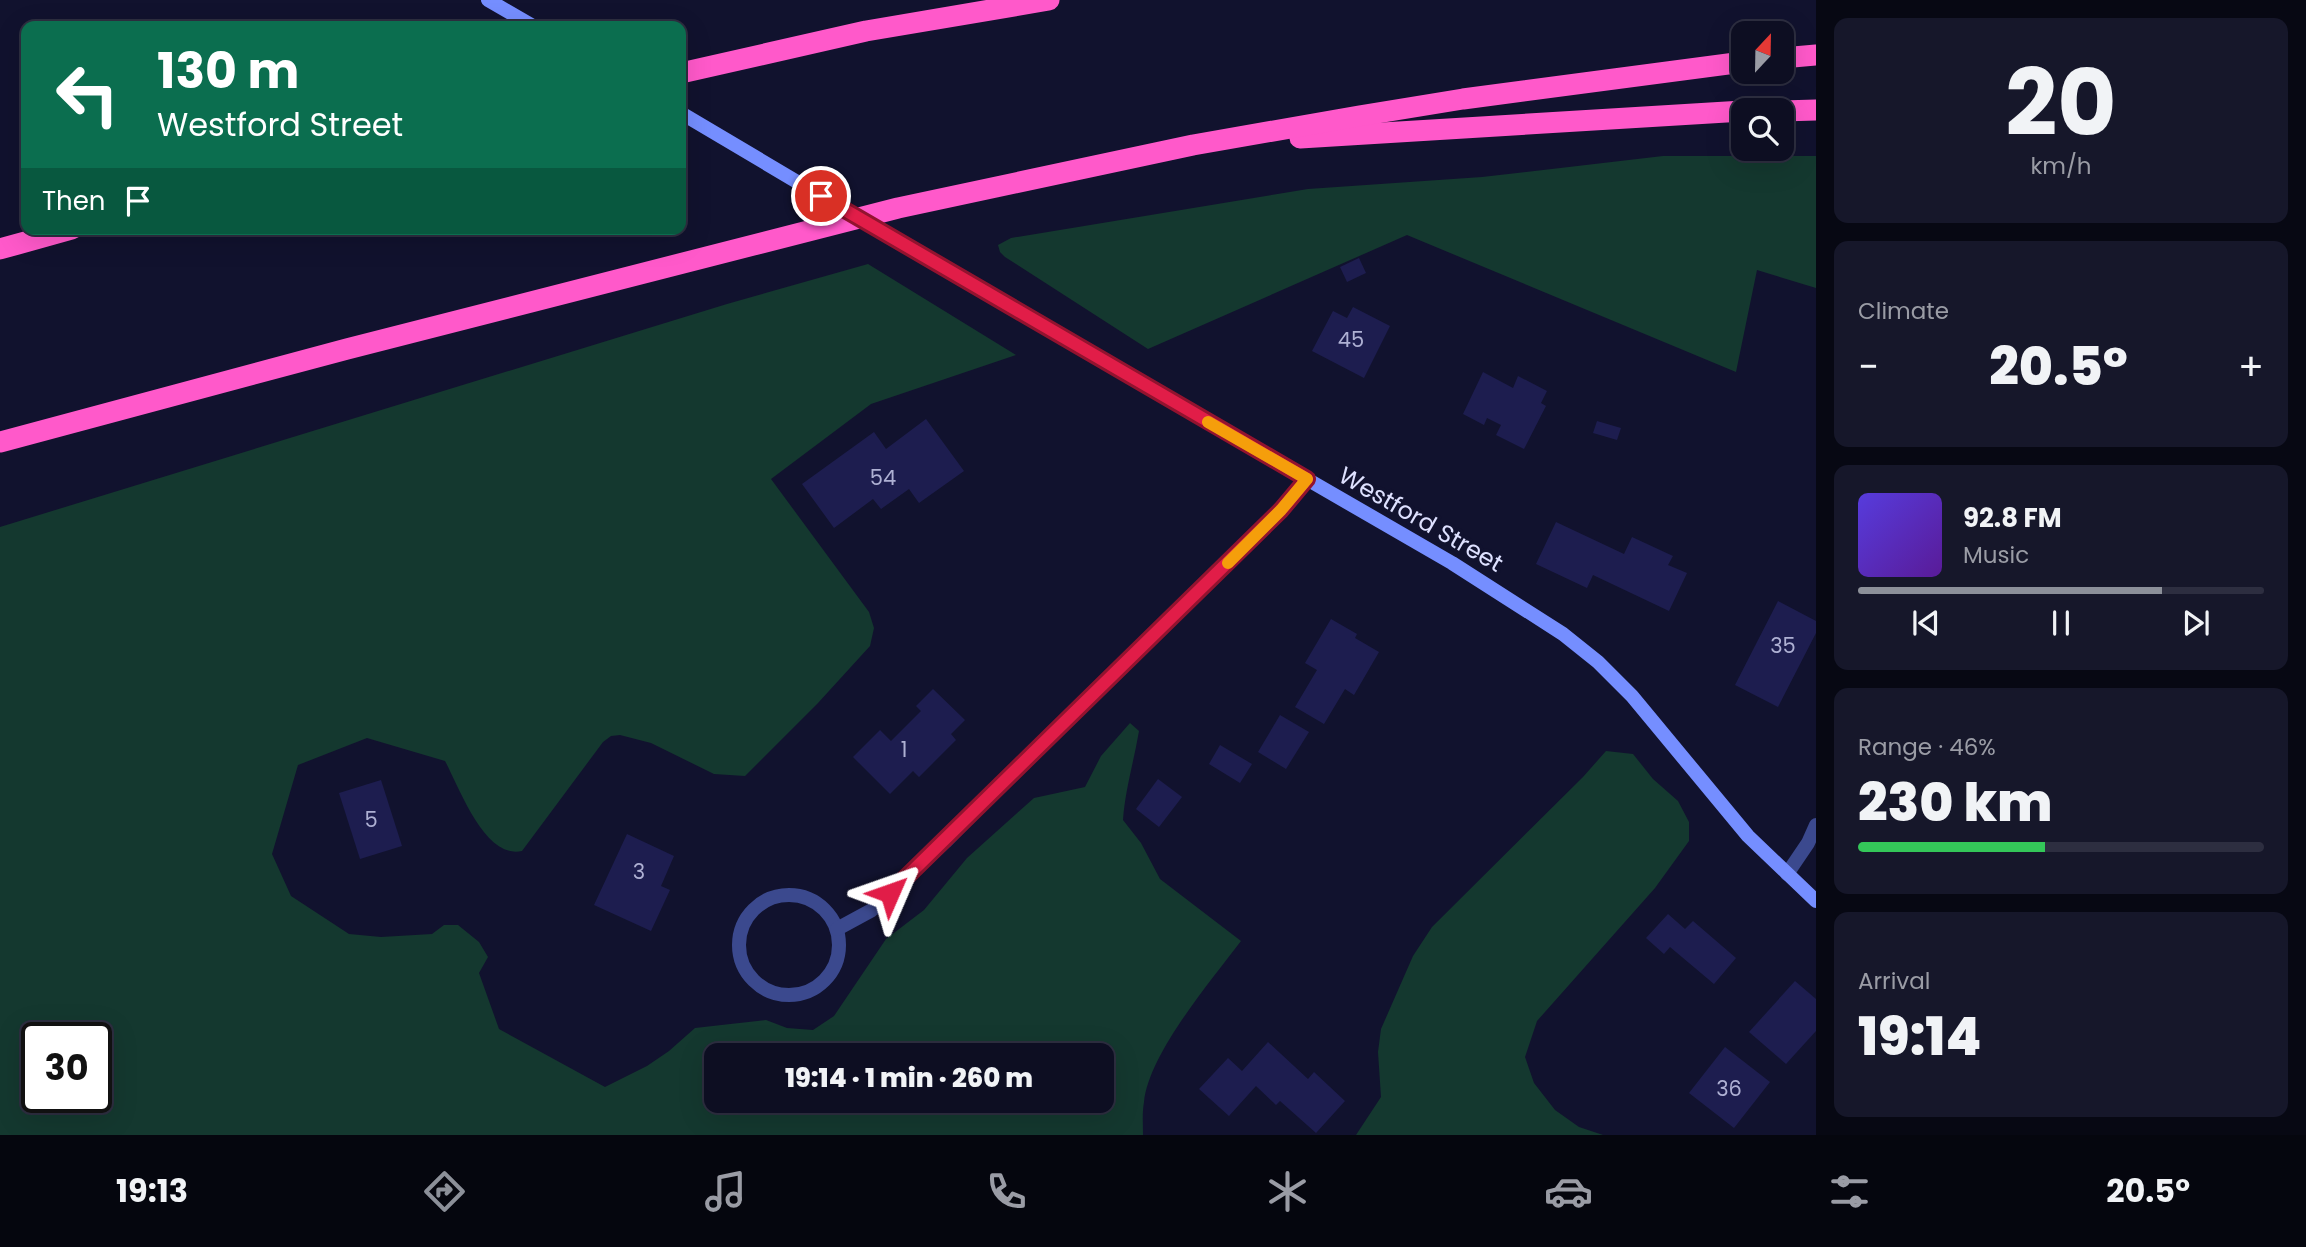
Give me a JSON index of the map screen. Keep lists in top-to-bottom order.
{
  "streets": {
    "main road": ["Westford Street"]
  },
  "house_numbers": [
    "45",
    "54",
    "35",
    "1",
    "5",
    "3",
    "36"
  ],
  "north": "top",
  "page": {
    "tile": [
      ["20", "km/h"],
      "Climate",
      ["Range · 46%", "230 km"],
      ["Arrival", "19:14"]
    ],
    "turn": ["130 m", "Westford Street"],
    "then": "Then",
    "heat": ["−", "20.5°", "+"],
    "song": ["92.8 FM", "Music"],
    "limit": "30",
    "trip": "19:14 · 1 min · 260 m",
    "tabs": ["19:13", "20.5°"]
  }
}
